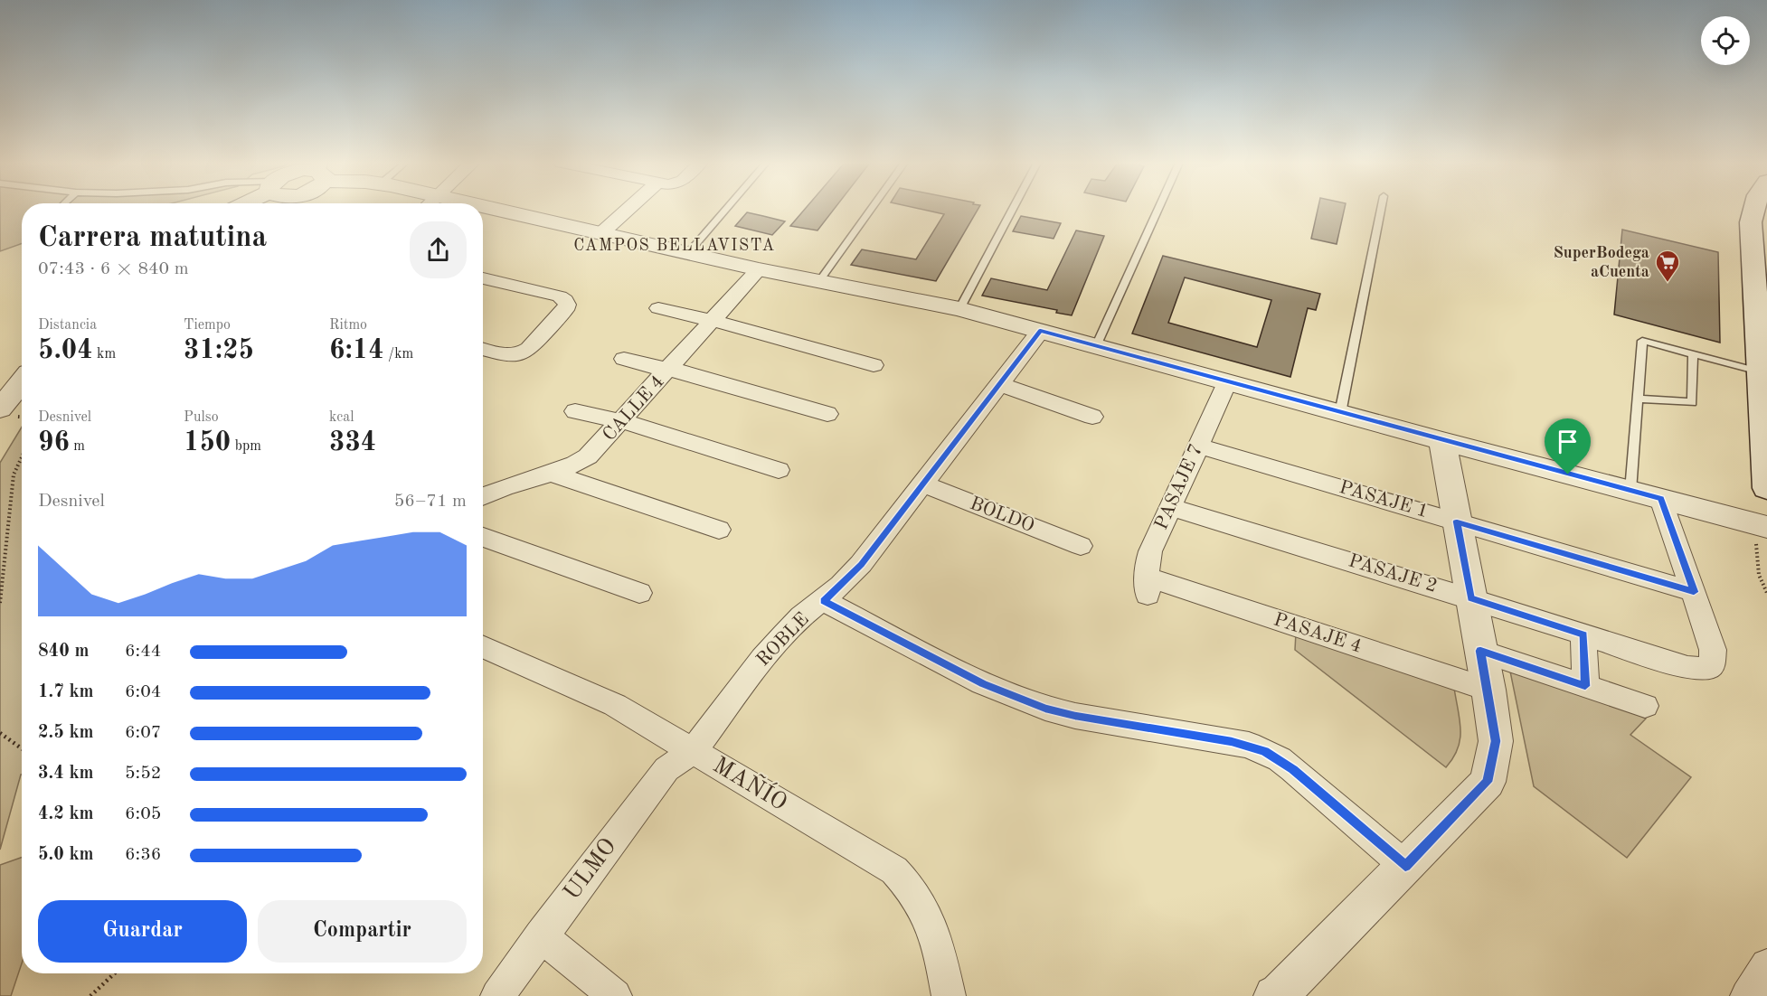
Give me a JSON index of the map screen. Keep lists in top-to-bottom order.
{
  "streets": {
    "street": [
      "CALLE 4",
      "PASAJE 7",
      "PASAJE 1",
      "BOLDO",
      "PASAJE 2",
      "PASAJE 4",
      "ROBLE",
      "MAÑÍO",
      "ULMO"
    ]
  },
  "crossings": [
    ["PASAJE 7", "PASAJE 1"],
    ["PASAJE 7", "PASAJE 2"],
    ["PASAJE 7", "PASAJE 4"],
    ["PASAJE 1", "PASAJE 2"],
    ["BOLDO", "ROBLE"],
    ["ROBLE", "MAÑÍO"],
    ["ROBLE", "ULMO"],
    ["MAÑÍO", "ULMO"]
  ],
  "districts": ["CAMPOS BELLAVISTA"],
  "places": {
    "supermarket": ["SuperBodega aCuenta"]
  },
  "page": {
    "heading": ["Carrera matutina", "07:43 · 6 × 840 m"],
    "stats": [
      ["Distancia", "5.04 km"],
      ["Tiempo", "31:25"],
      ["Ritmo", "6:14 /km"],
      ["Desnivel", "96 m"],
      ["Pulso", "150 bpm"],
      ["kcal", "334"]
    ],
    "chart": ["Desnivel", "56–71 m"],
    "list": [
      {
        "name": "840 m",
        "note": "6:44"
      },
      {
        "name": "1.7 km",
        "note": "6:04"
      },
      {
        "name": "2.5 km",
        "note": "6:07"
      },
      {
        "name": "3.4 km",
        "note": "5:52"
      },
      {
        "name": "4.2 km",
        "note": "6:05"
      },
      {
        "name": "5.0 km",
        "note": "6:36"
      }
    ],
    "buttons": ["Guardar", "Compartir"]
  }
}
